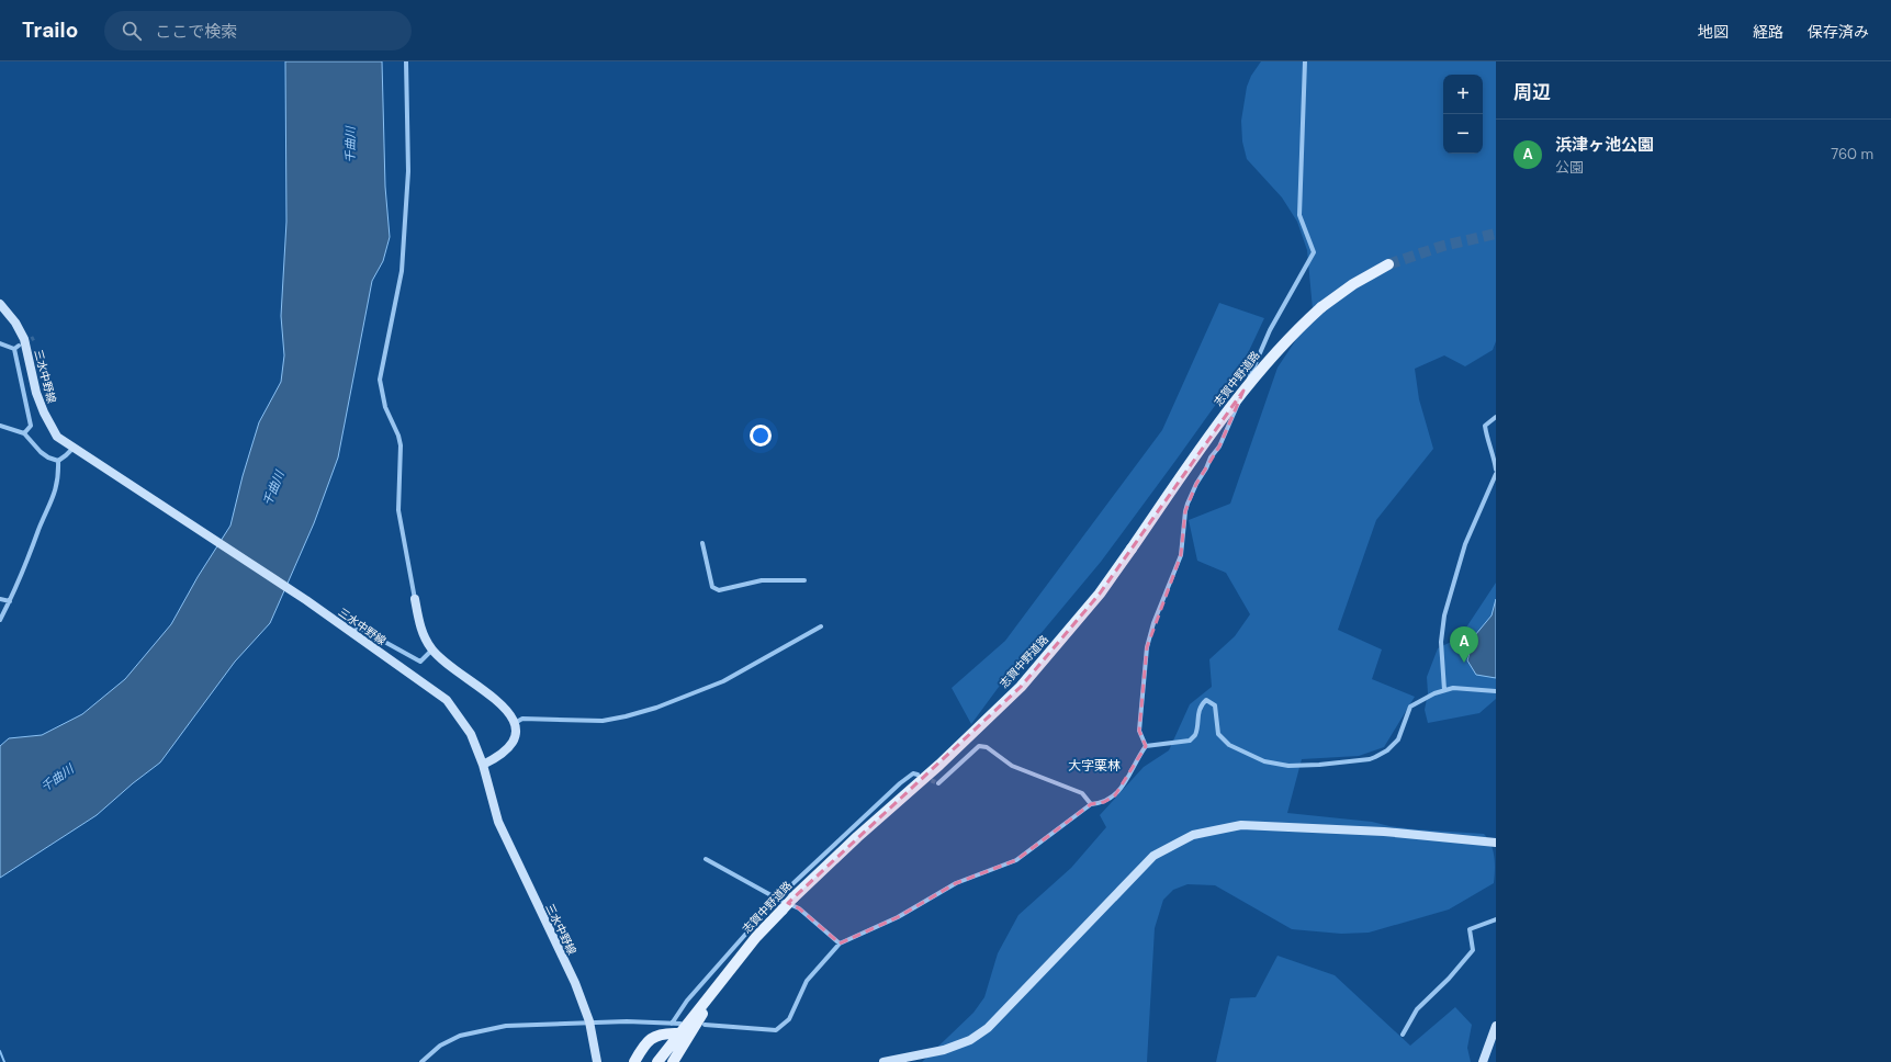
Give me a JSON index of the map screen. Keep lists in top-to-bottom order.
{
  "streets": {
    "main road": ["三水中野線", "志賀中野道路"]
  },
  "districts": ["大字栗林"],
  "water": ["千曲川"],
  "page": {
    "header": "Trailo",
    "search": "ここで検索",
    "nav": ["地図", "経路", "保存済み"],
    "heading": "周辺",
    "map_buttons": ["+", "−"],
    "list": [
      {
        "mark": "A",
        "name": "浜津ヶ池公園",
        "note": "公園",
        "value": "760 m"
      }
    ],
    "pins": "A"
  }
}
